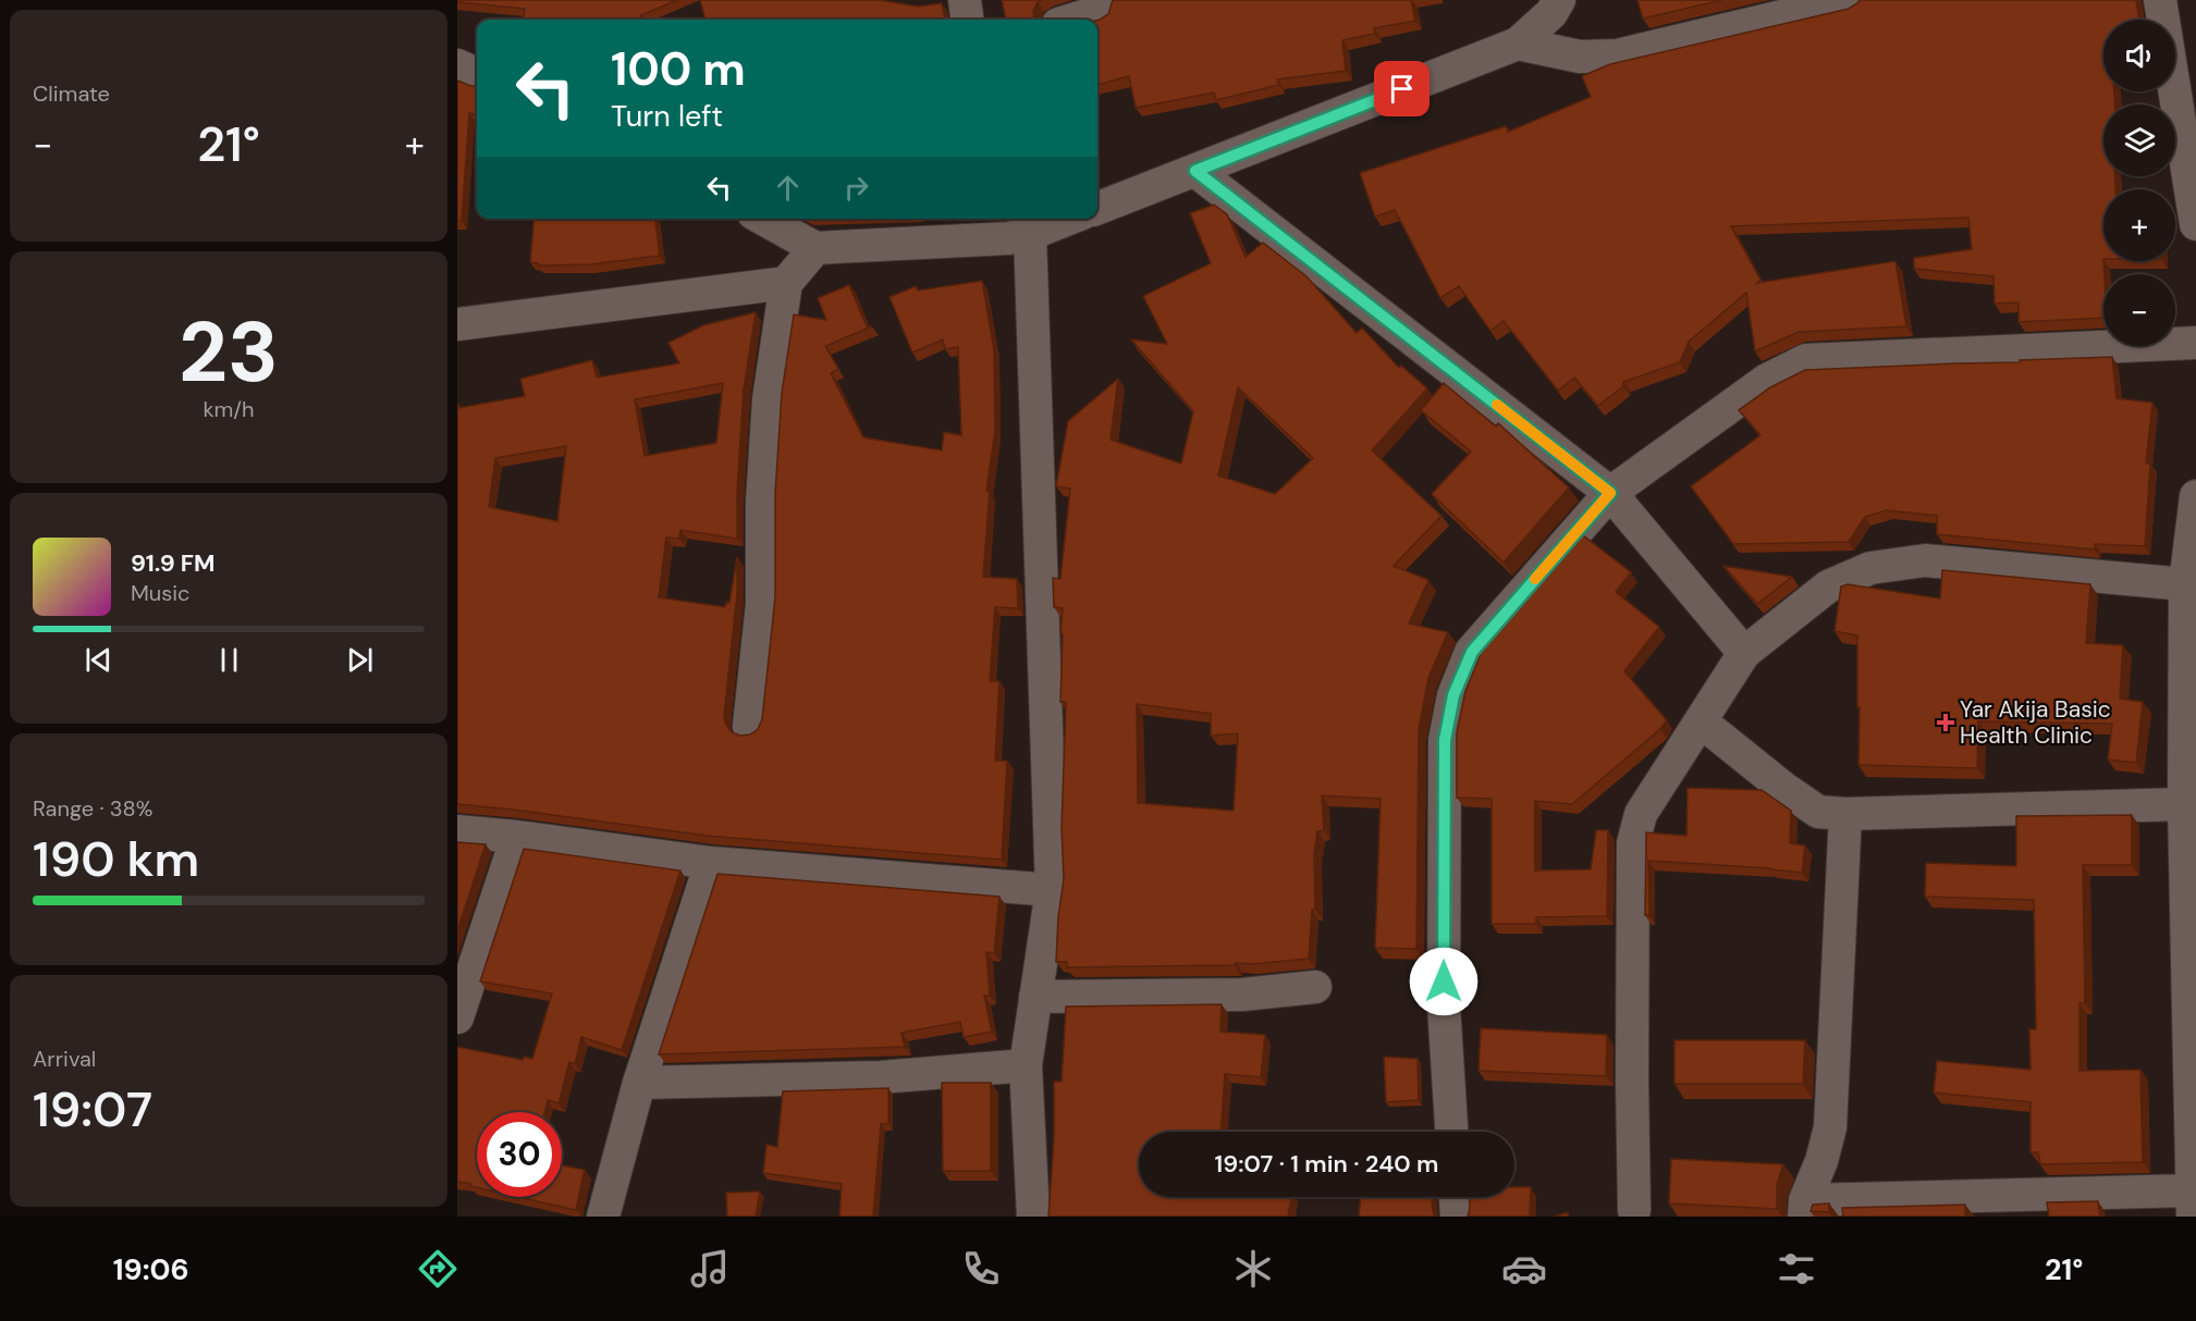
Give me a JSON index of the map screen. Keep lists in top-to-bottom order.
{
  "places": {
    "health": ["Yar Akija Basic Health Clinic"]
  },
  "page": {
    "tile": [
      "Climate",
      ["23", "km/h"],
      ["Range · 38%", "190 km"],
      ["Arrival", "19:07"]
    ],
    "map_buttons": ["+", "−"],
    "turn": ["100 m", "Turn left"],
    "heat": ["−", "21°", "+"],
    "song": ["91.9 FM", "Music"],
    "limit": "30",
    "trip": "19:07 · 1 min · 240 m",
    "tabs": ["19:06", "21°"]
  }
}
